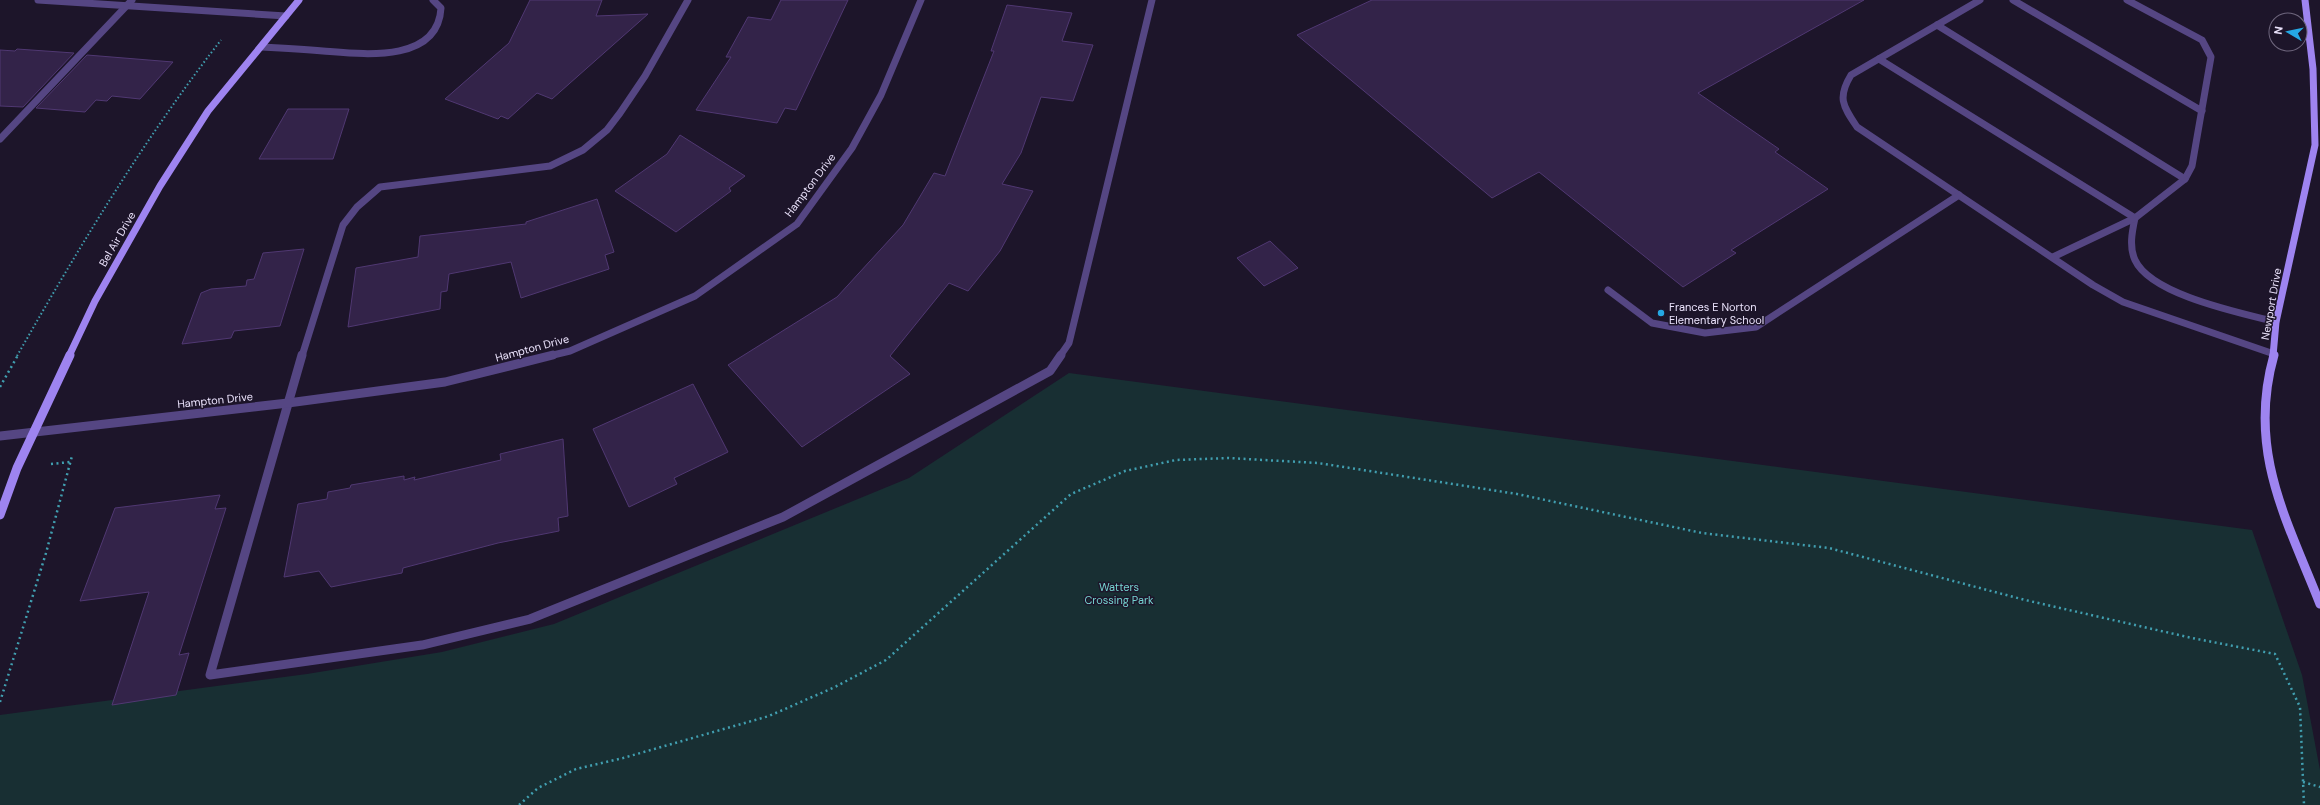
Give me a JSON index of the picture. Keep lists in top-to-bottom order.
{
  "streets": {
    "street": ["Hampton Drive", "Bel Air Drive", "Newport Drive"]
  },
  "crossings": [
    ["Hampton Drive", "Bel Air Drive"]
  ],
  "parks": ["Watters Crossing Park"],
  "places": ["Frances E Norton Elementary School"],
  "north": "left"
}
